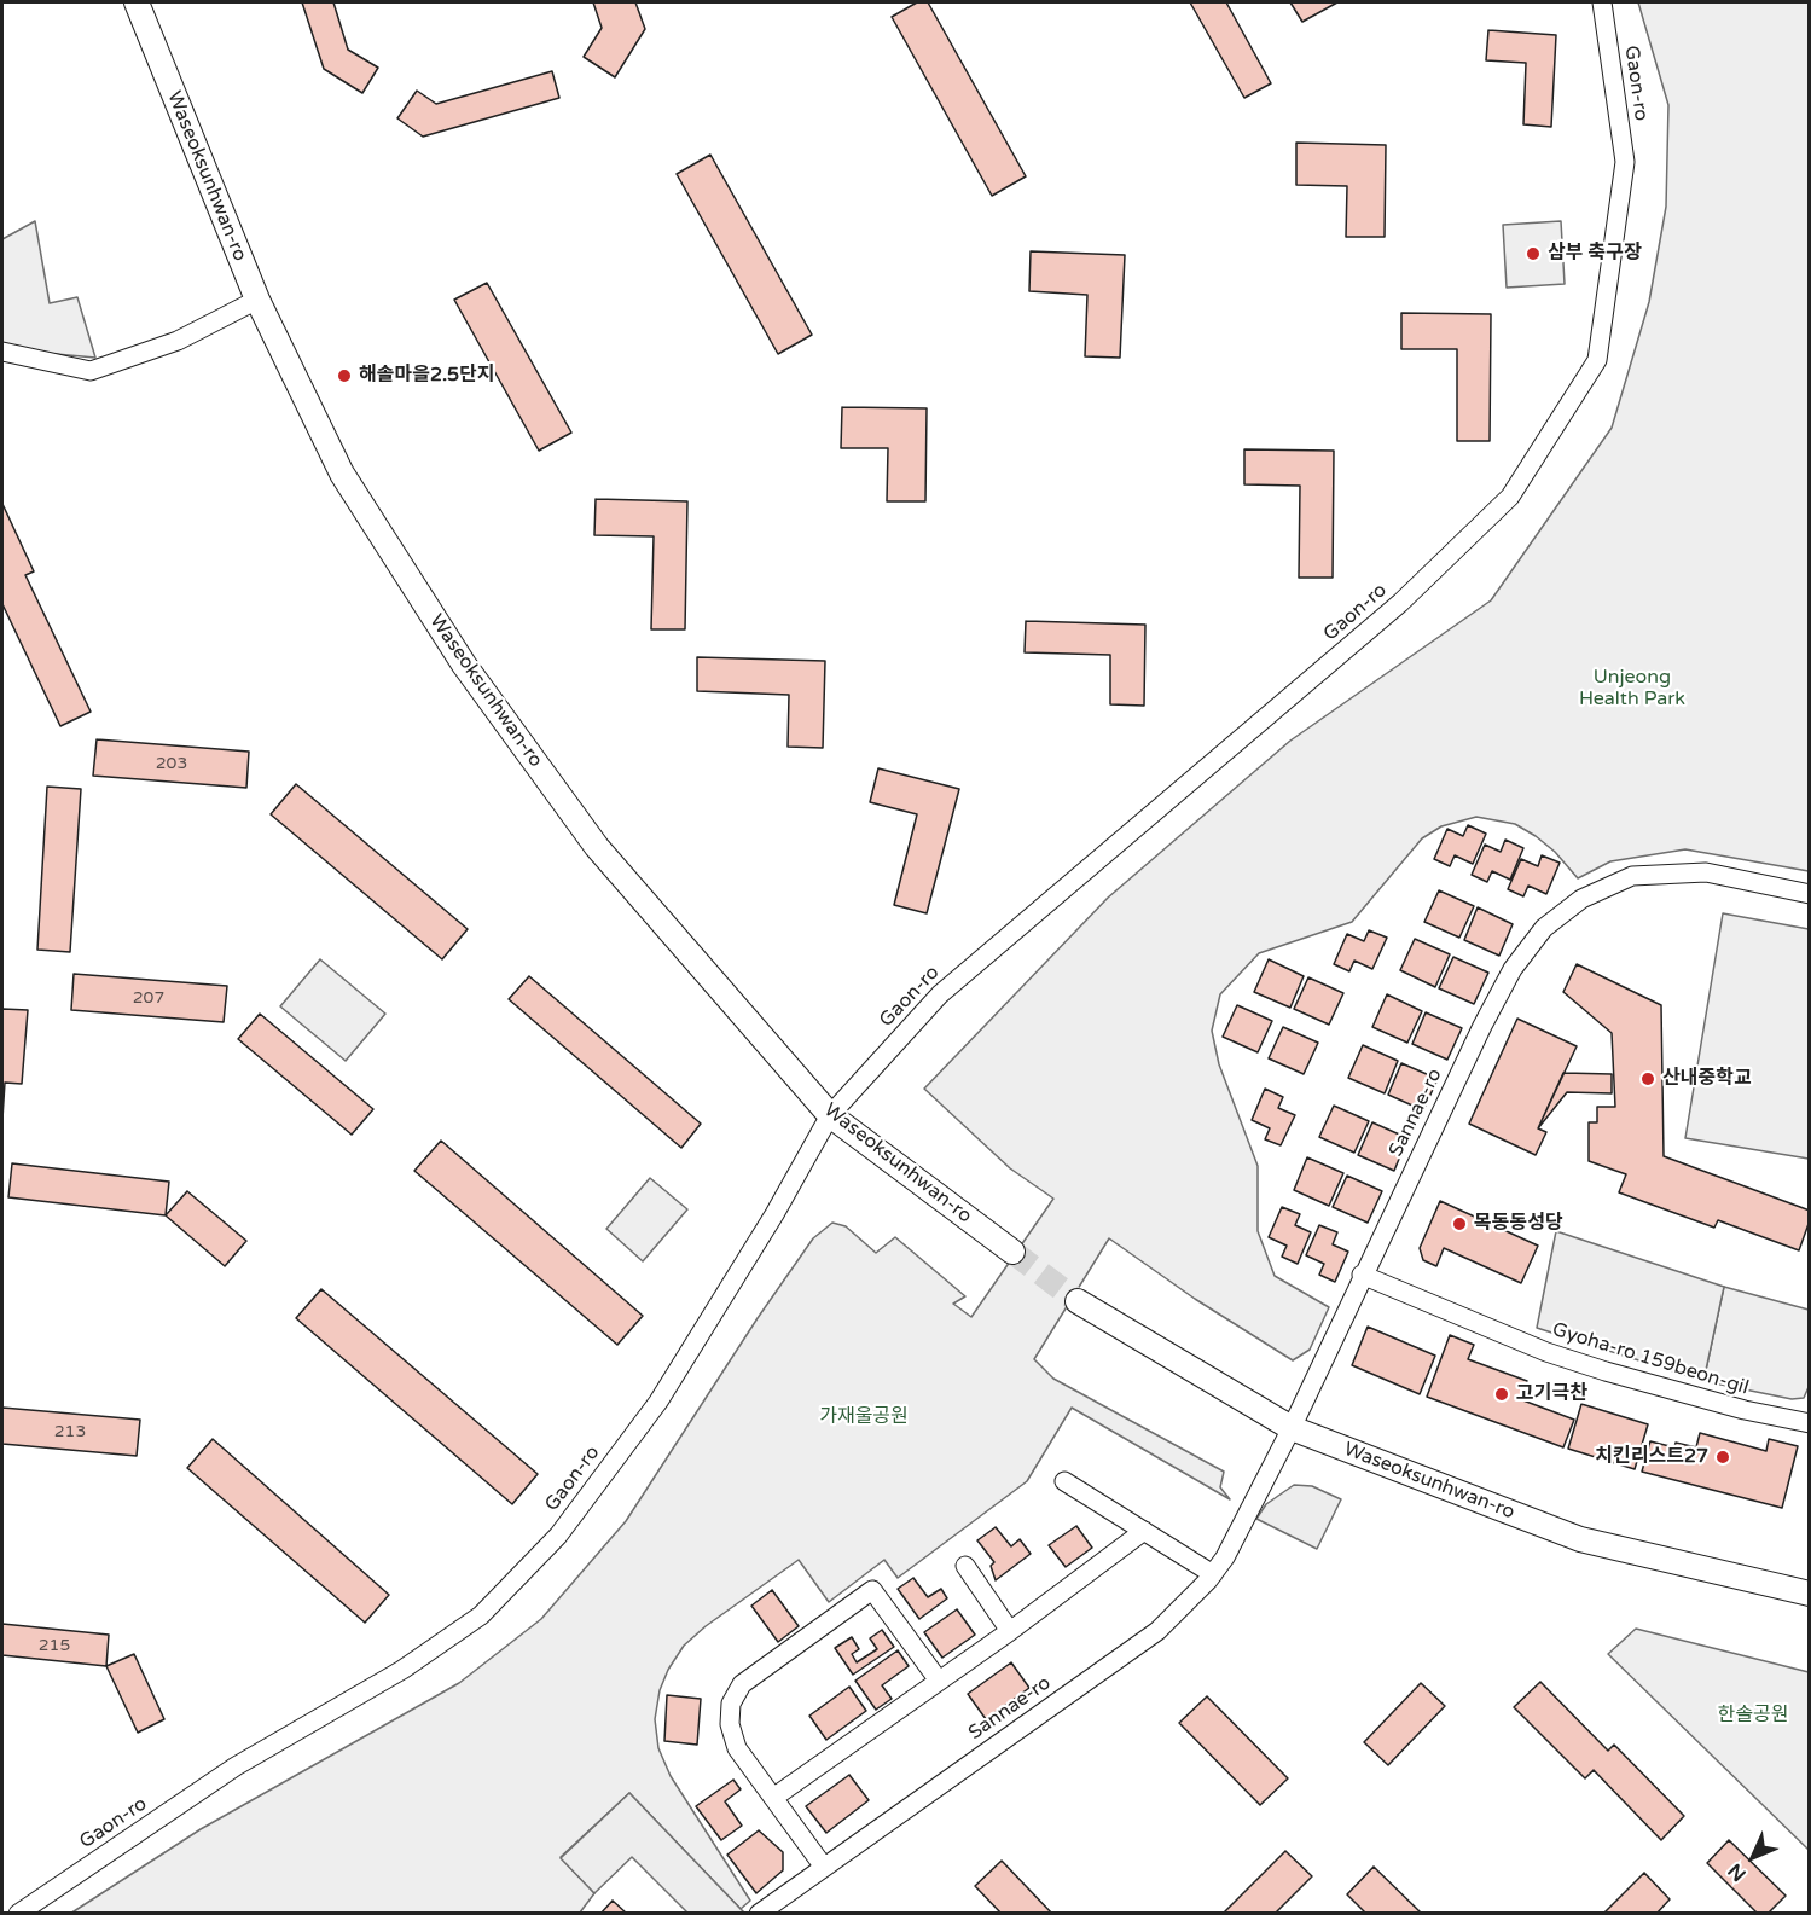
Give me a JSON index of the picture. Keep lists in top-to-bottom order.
{
  "streets": {
    "street": [
      "Gaon-ro",
      "Waseoksunhwan-ro",
      "Sannae-ro",
      "Gyoha-ro 159beon-gil"
    ]
  },
  "crossings": [
    ["Gaon-ro", "Waseoksunhwan-ro"],
    ["Waseoksunhwan-ro", "Sannae-ro"],
    ["Sannae-ro", "Gyoha-ro 159beon-gil"]
  ],
  "parks": ["Unjeong Health Park", "가재울공원", "한솔공원"],
  "places": [
    "삼부 축구장",
    "해솔마을2.5단지",
    "산내중학교",
    "목동동성당",
    "고기극찬",
    "치킨리스트27"
  ],
  "house_numbers": [
    "203",
    "207",
    "213",
    "215"
  ],
  "north": "bottom left"
}
